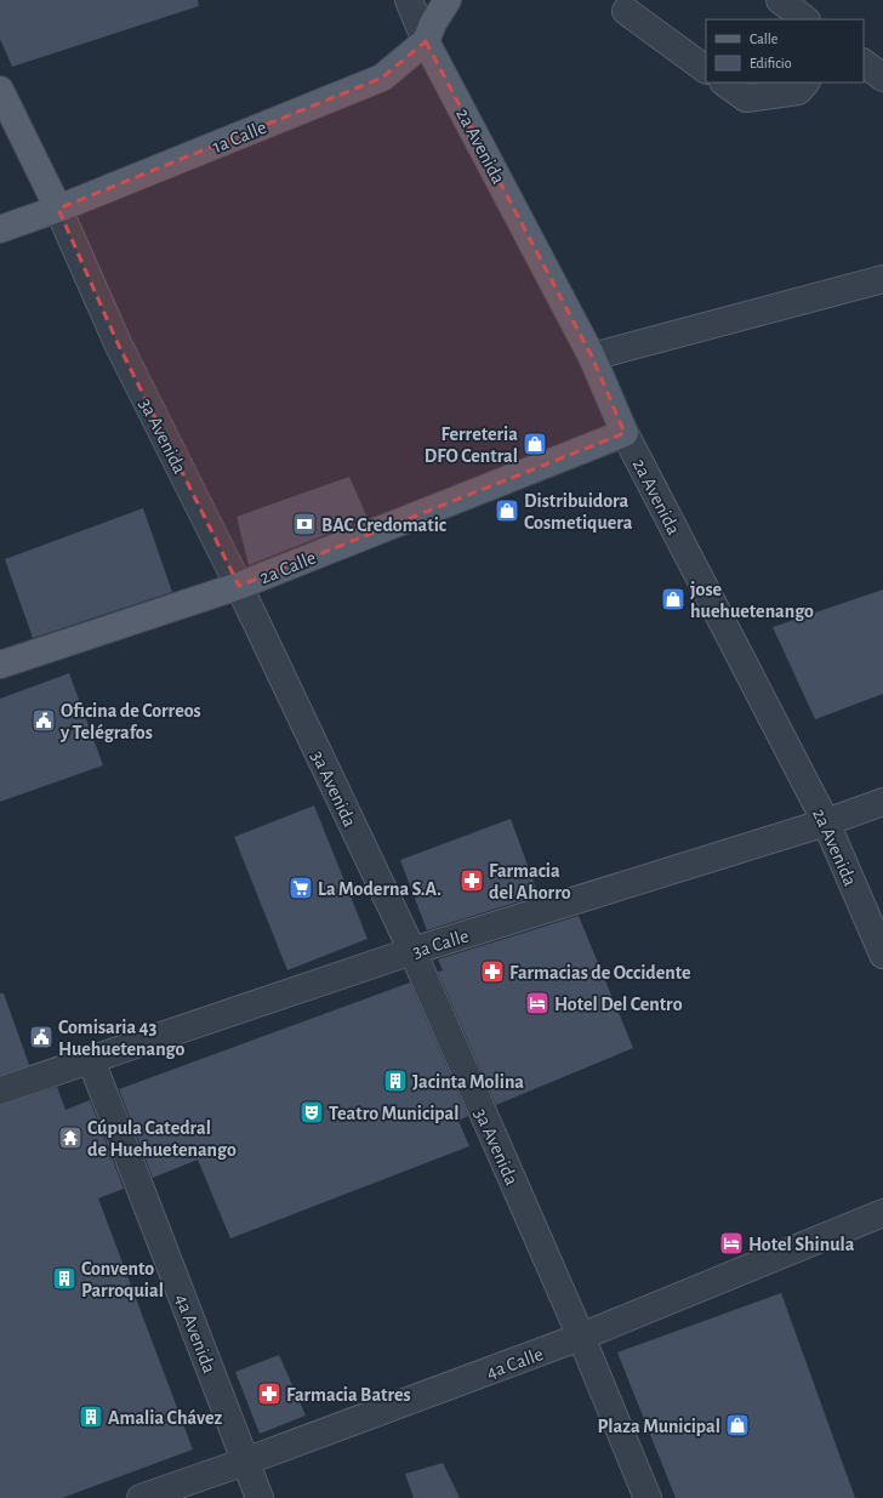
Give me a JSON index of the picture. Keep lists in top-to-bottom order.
{
  "streets": {
    "main road": [
      "1a Calle",
      "2a Avenida",
      "3a Avenida",
      "2a Calle"
    ],
    "street": ["3a Calle", "4a Avenida", "4a Calle"]
  },
  "crossings": [
    ["1a Calle", "2a Avenida"],
    ["1a Calle", "3a Avenida"],
    ["2a Avenida", "2a Calle"],
    ["2a Avenida", "3a Calle"],
    ["3a Avenida", "2a Calle"],
    ["3a Avenida", "3a Calle"],
    ["3a Avenida", "4a Calle"],
    ["3a Calle", "4a Avenida"],
    ["4a Avenida", "4a Calle"]
  ],
  "places": {
    "shop": [
      "Ferreteria DFO Central",
      "Distribuidora Cosmetiquera",
      "jose huehuetenango",
      "Plaza Municipal"
    ],
    "bank": ["BAC Credomatic"],
    "public building": ["Oficina de Correos y Telégrafos", "Comisaria 43 Huehuetenango"],
    "pharmacy": ["Farmacia del Ahorro", "Farmacias de Occidente", "Farmacia Batres"],
    "supermarket": ["La Moderna S.A."],
    "hotel": ["Hotel Del Centro", "Hotel Shinula"],
    "building": ["Jacinta Molina", "Convento Parroquial", "Amalia Chávez"],
    "theatre": ["Teatro Municipal"],
    "temple": ["Cúpula Catedral de Huehuetenango"]
  },
  "legend": ["Calle", "Edificio"]
}
